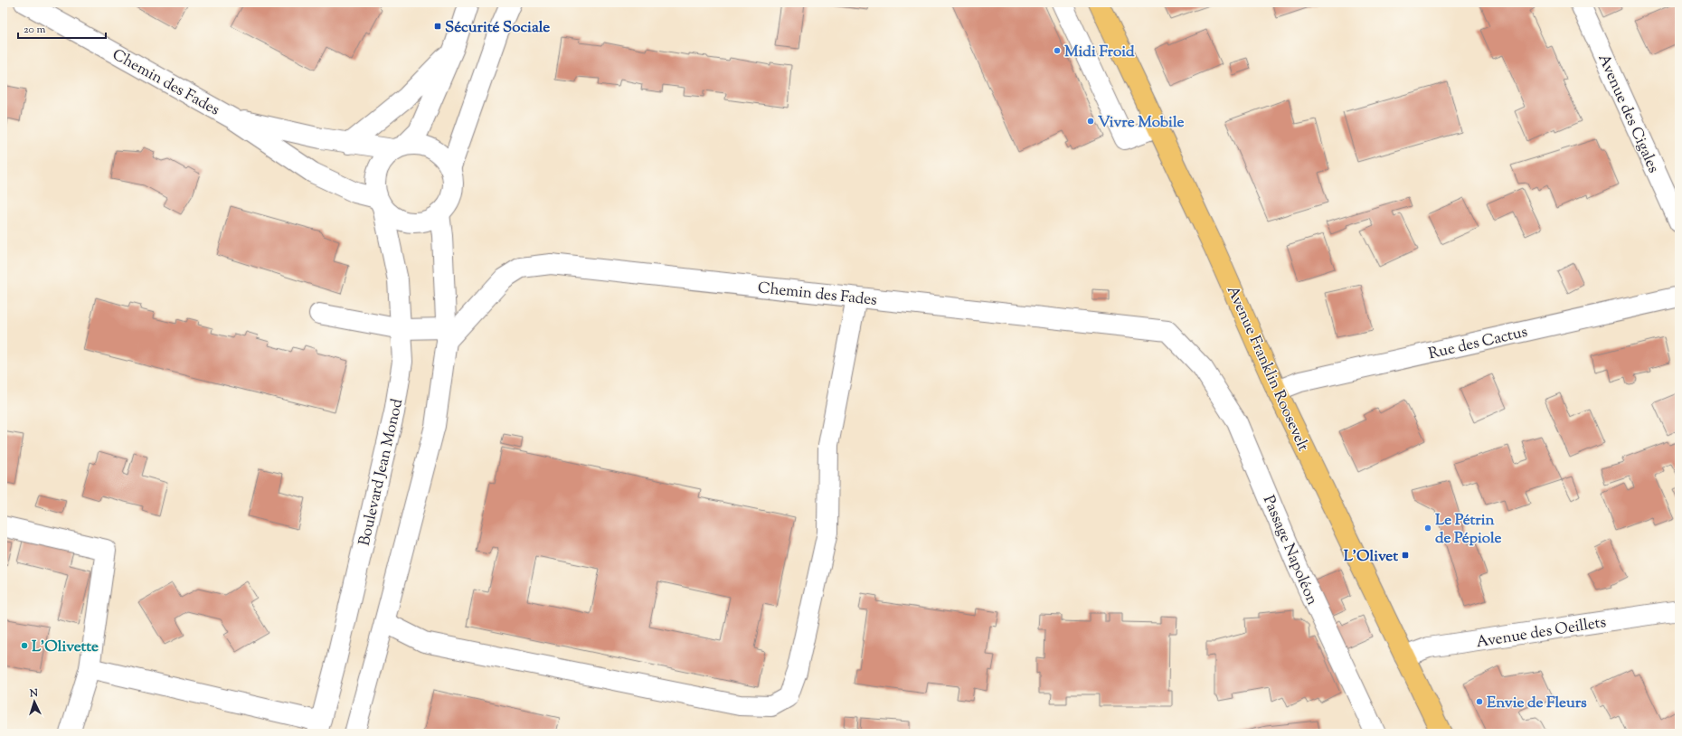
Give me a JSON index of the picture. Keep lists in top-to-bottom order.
{
  "streets": {
    "main road": ["Avenue Franklin Roosevelt"],
    "street": [
      "Chemin des Fades",
      "Avenue des Cigales",
      "Rue des Cactus",
      "Boulevard Jean Monod",
      "Passage Napoléon",
      "Avenue des Oeillets"
    ]
  },
  "crossings": [
    ["Chemin des Fades", "Boulevard Jean Monod"],
    ["Chemin des Fades", "Passage Napoléon"],
    ["Rue des Cactus", "Avenue Franklin Roosevelt"],
    ["Avenue Franklin Roosevelt", "Avenue des Oeillets"]
  ],
  "places": {
    "transit": ["Sécurité Sociale", "L’Olivet"],
    "other": [
      "Midi Froid",
      "Vivre Mobile",
      "Le Pétrin de Pépiole",
      "L'Olivette",
      "Envie de Fleurs"
    ]
  },
  "scale_bar": "20 m",
  "north": "top"
}
